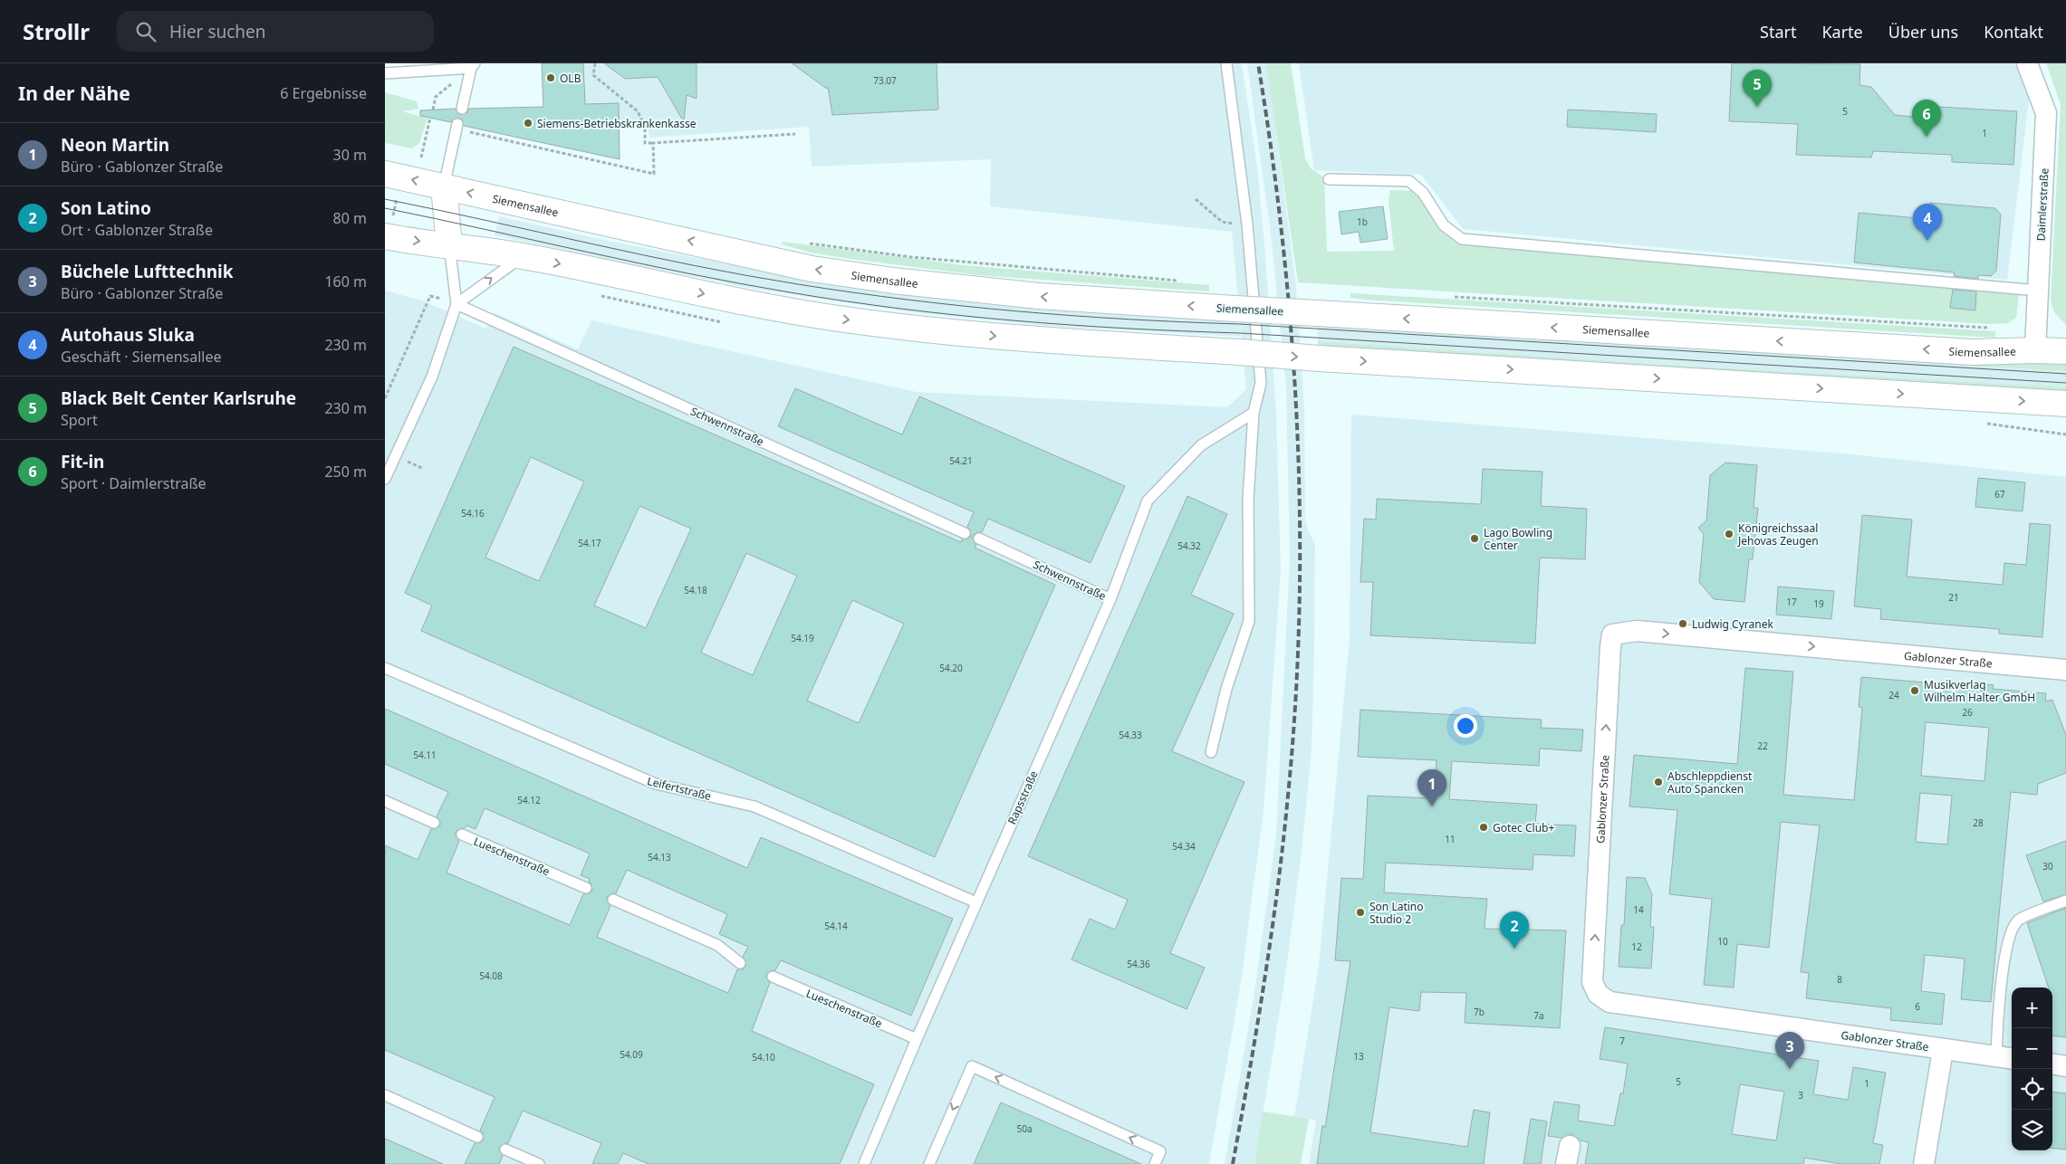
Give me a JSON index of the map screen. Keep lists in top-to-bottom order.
{
  "streets": {
    "main road": ["Siemensallee"],
    "street": ["Daimlerstraße", "Gablonzer Straße"],
    "lane": [
      "Schwennstraße",
      "Leifertstraße",
      "Rapsstraße",
      "Lueschenstraße"
    ]
  },
  "crossings": [
    ["Siemensallee", "Daimlerstraße"],
    ["Schwennstraße", "Rapsstraße"],
    ["Leifertstraße", "Rapsstraße"],
    ["Rapsstraße", "Lueschenstraße"]
  ],
  "places": [
    "OLB",
    "Siemens-Betriebskrankenkasse",
    "Königreichssaal Jehovas Zeugen",
    "Lago Bowling Center",
    "Ludwig Cyranek",
    "Musikverlag Wilhelm Halter GmbH",
    "Abschleppdienst Auto Spancken",
    "Gotec Club+",
    "Son Latino Studio 2"
  ],
  "house_numbers": [
    "73.07",
    "5",
    "1",
    "1b",
    "54.21",
    "67",
    "54.16",
    "54.17",
    "54.32",
    "54.18",
    "21",
    "17",
    "19",
    "54.19",
    "54.20",
    "24",
    "26",
    "54.33",
    "22",
    "54.11",
    "54.12",
    "28",
    "11",
    "54.34",
    "54.13",
    "30",
    "14",
    "54.14",
    "10",
    "12",
    "54.36",
    "54.08",
    "8",
    "6",
    "7b",
    "7a",
    "7",
    "54.09",
    "13",
    "54.10",
    "5",
    "1",
    "3",
    "50a"
  ],
  "page": {
    "header": "Strollr",
    "search": "Hier suchen",
    "nav": [
      "Start",
      "Karte",
      "Über uns",
      "Kontakt"
    ],
    "heading": ["In der Nähe", "6 Ergebnisse"],
    "pins": [
      "5",
      "6",
      "4",
      "1",
      "2",
      "3"
    ],
    "list": [
      {
        "mark": "1",
        "name": "Neon Martin",
        "note": "Büro · Gablonzer Straße",
        "value": "30 m"
      },
      {
        "mark": "2",
        "name": "Son Latino",
        "note": "Ort · Gablonzer Straße",
        "value": "80 m"
      },
      {
        "mark": "3",
        "name": "Büchele Lufttechnik",
        "note": "Büro · Gablonzer Straße",
        "value": "160 m"
      },
      {
        "mark": "4",
        "name": "Autohaus Sluka",
        "note": "Geschäft · Siemensallee",
        "value": "230 m"
      },
      {
        "mark": "5",
        "name": "Black Belt Center Karlsruhe",
        "note": "Sport",
        "value": "230 m"
      },
      {
        "mark": "6",
        "name": "Fit-in",
        "note": "Sport · Daimlerstraße",
        "value": "250 m"
      }
    ],
    "map_buttons": ["+", "−"]
  }
}
